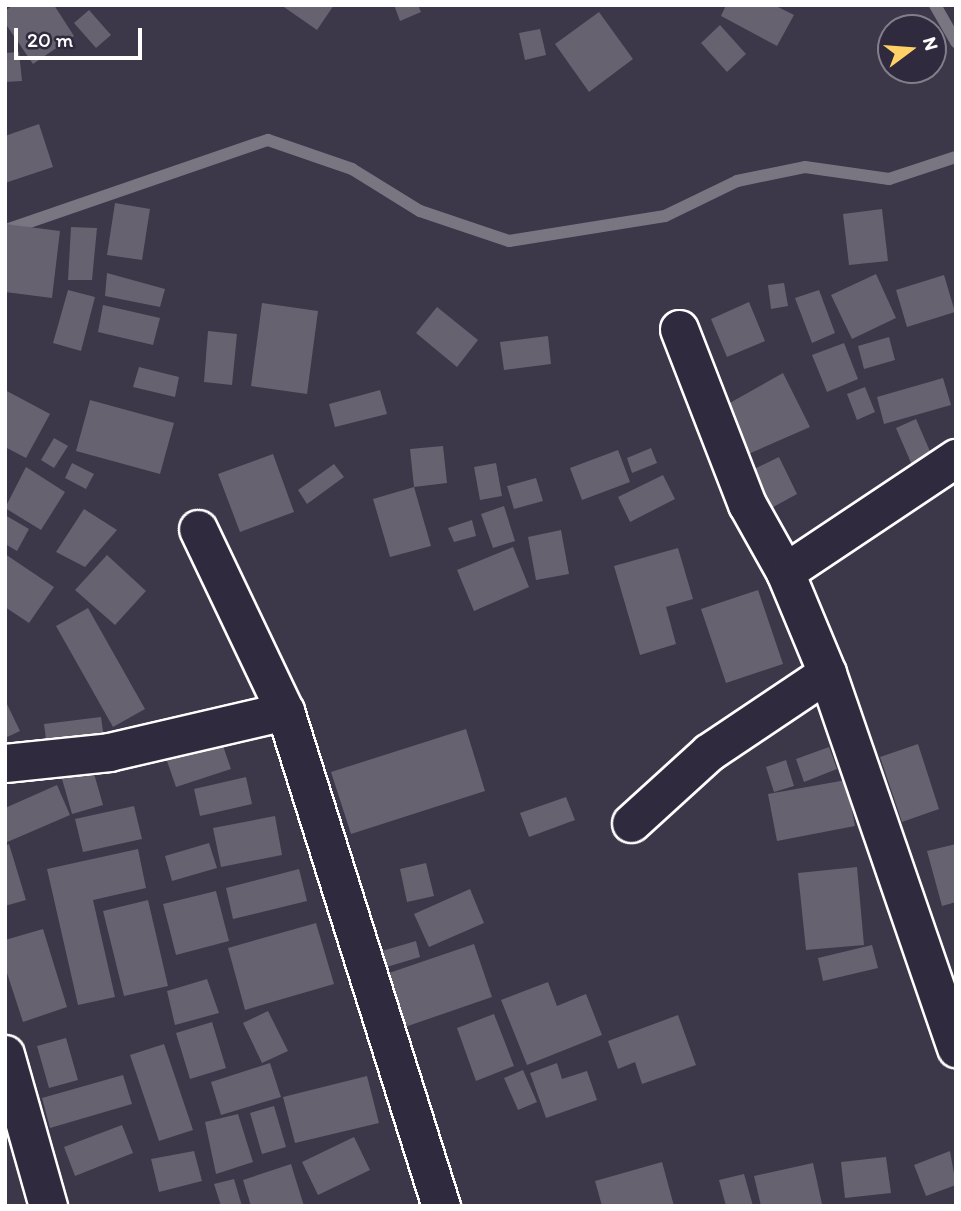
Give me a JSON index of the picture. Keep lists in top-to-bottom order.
{
  "scale_bar": "20 m",
  "north": "right"
}
